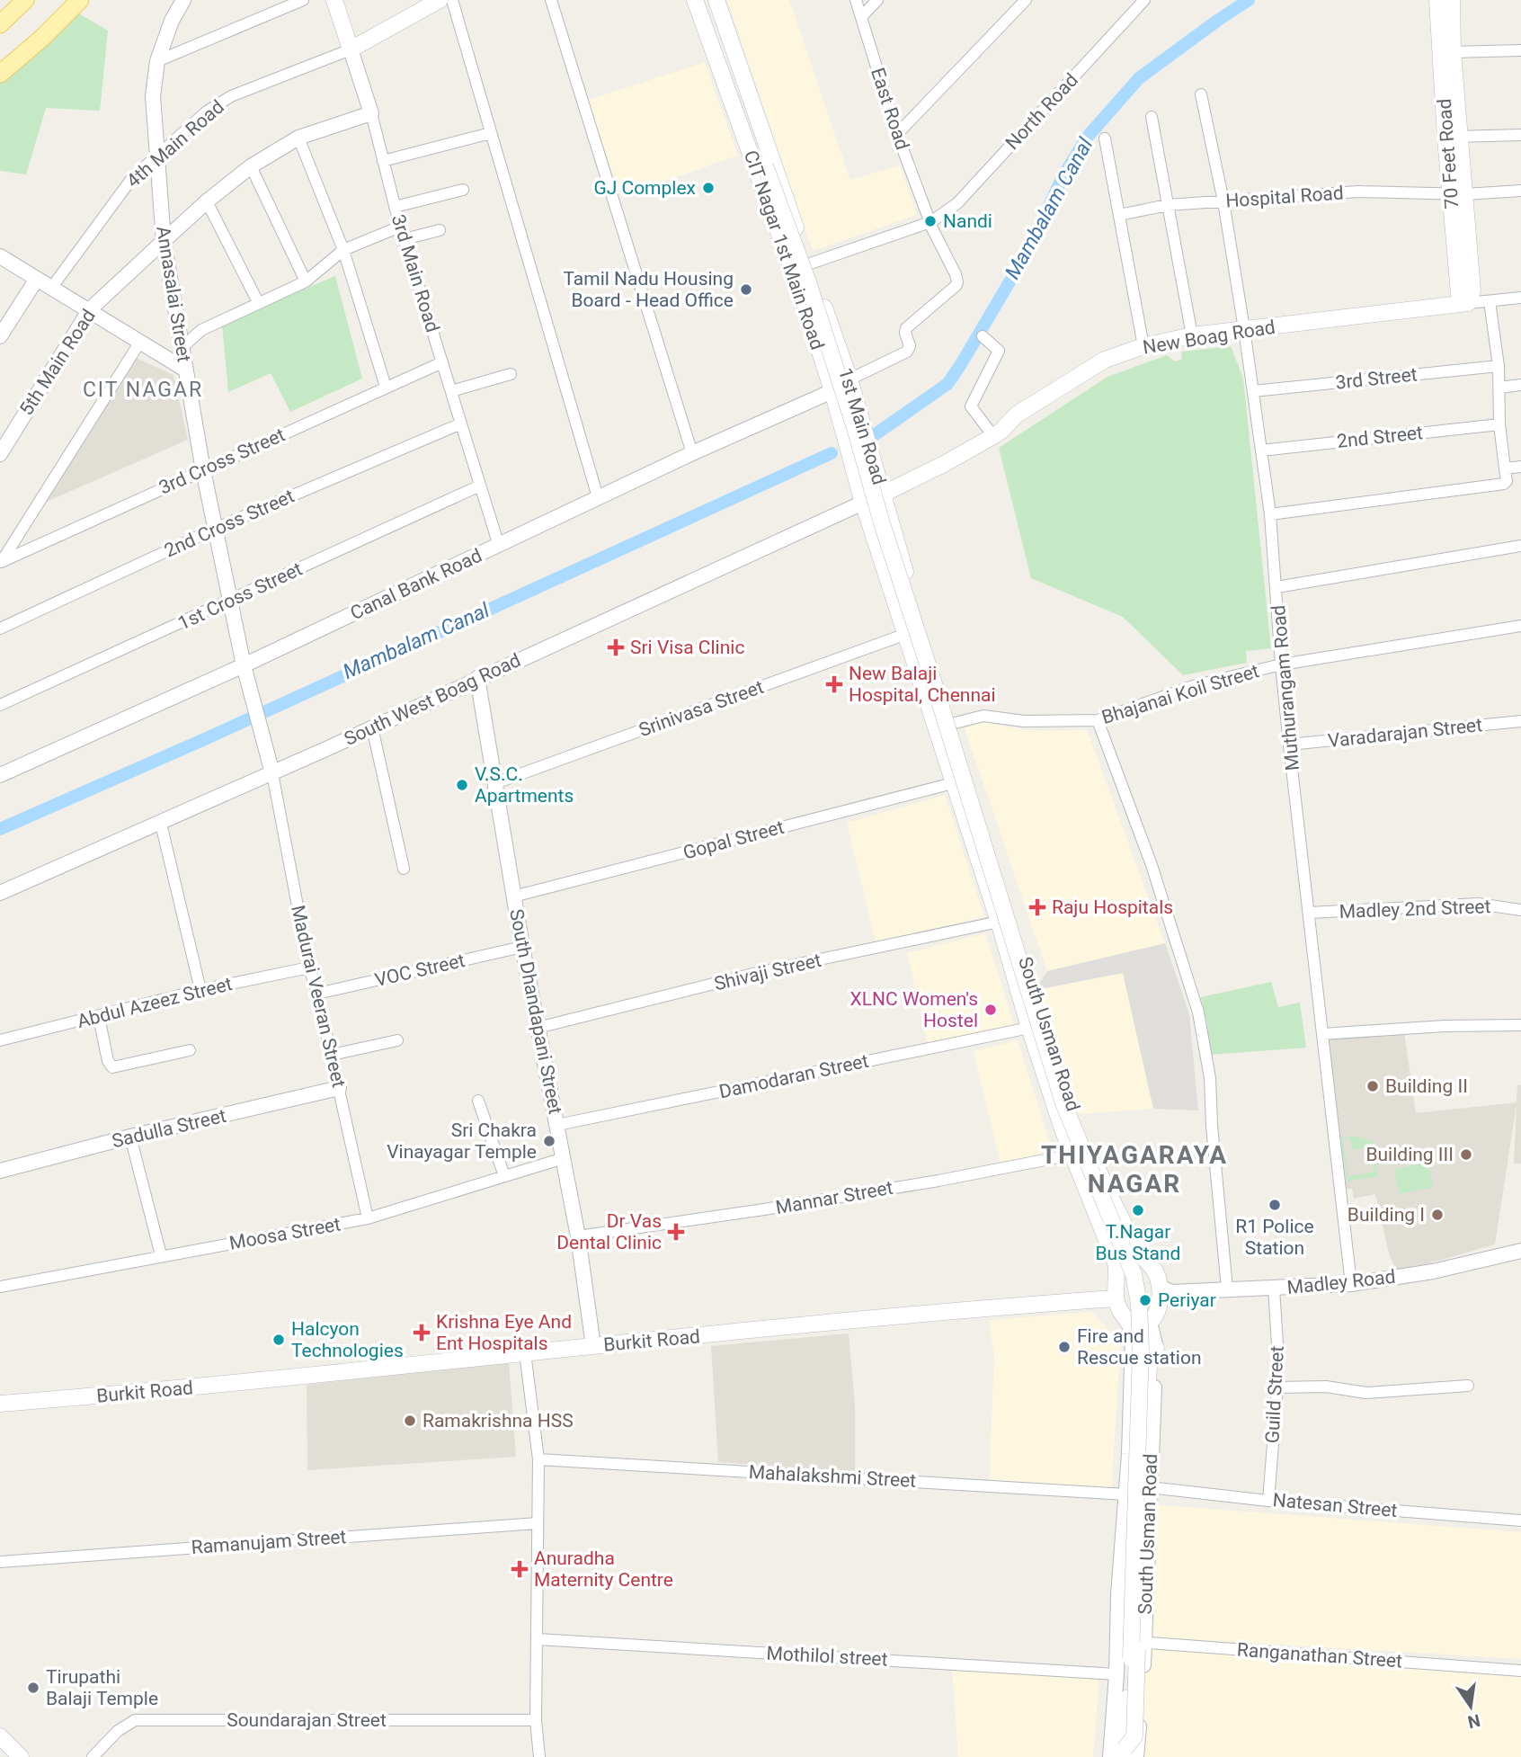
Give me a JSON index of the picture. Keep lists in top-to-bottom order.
{
  "streets": {
    "main road": [
      "4th Main Road",
      "70 Feet Road",
      "CIT Nagar 1st Main Road",
      "3rd Main Road",
      "New Boag Road",
      "1st Main Road",
      "South Usman Road",
      "Burkit Road"
    ],
    "street": [
      "East Road",
      "North Road",
      "Hospital Road",
      "Annasalai Street",
      "5th Main Road",
      "3rd Street",
      "2nd Street",
      "3rd Cross Street",
      "2nd Cross Street",
      "Canal Bank Road",
      "1st Cross Street",
      "Muthurangam Road",
      "Bhajanai Koil Street",
      "South West Boag Road",
      "Srinivasa Street",
      "Varadarajan Street",
      "Gopal Street",
      "Madley 2nd Street",
      "VOC Street",
      "Shivaji Street",
      "Madurai Veeran Street",
      "Abdul Azeez Street",
      "South Dhandapani Street",
      "Damodaran Street",
      "Sadulla Street",
      "Mannar Street",
      "Moosa Street",
      "Madley Road",
      "Guild Street",
      "Mahalakshmi Street",
      "Natesan Street",
      "Ramanujam Street",
      "Ranganathan Street",
      "Mothilol street",
      "Soundarajan Street"
    ]
  },
  "crossings": [
    ["East Road", "North Road"],
    ["East Road", "1st Main Road"],
    ["North Road", "CIT Nagar 1st Main Road"],
    ["North Road", "1st Main Road"],
    ["4th Main Road", "3rd Main Road"],
    ["4th Main Road", "Annasalai Street"],
    ["70 Feet Road", "Hospital Road"],
    ["70 Feet Road", "New Boag Road"],
    ["Hospital Road", "Muthurangam Road"],
    ["CIT Nagar 1st Main Road", "New Boag Road"],
    ["CIT Nagar 1st Main Road", "Canal Bank Road"],
    ["CIT Nagar 1st Main Road", "South West Boag Road"],
    ["CIT Nagar 1st Main Road", "South Usman Road"],
    ["3rd Main Road", "5th Main Road"],
    ["3rd Main Road", "3rd Cross Street"],
    ["3rd Main Road", "2nd Cross Street"],
    ["3rd Main Road", "Canal Bank Road"],
    ["3rd Main Road", "1st Cross Street"],
    ["Annasalai Street", "5th Main Road"],
    ["Annasalai Street", "3rd Cross Street"],
    ["Annasalai Street", "2nd Cross Street"],
    ["Annasalai Street", "Canal Bank Road"],
    ["Annasalai Street", "1st Cross Street"],
    ["Annasalai Street", "South West Boag Road"],
    ["Annasalai Street", "Madurai Veeran Street"],
    ["New Boag Road", "1st Main Road"],
    ["New Boag Road", "Muthurangam Road"],
    ["New Boag Road", "South West Boag Road"],
    ["New Boag Road", "South Usman Road"],
    ["3rd Street", "Muthurangam Road"],
    ["1st Main Road", "South Usman Road"],
    ["2nd Street", "Muthurangam Road"],
    ["Muthurangam Road", "Bhajanai Koil Street"],
    ["Muthurangam Road", "Varadarajan Street"],
    ["Muthurangam Road", "Madley 2nd Street"],
    ["Muthurangam Road", "Madley Road"],
    ["Bhajanai Koil Street", "South Usman Road"],
    ["South West Boag Road", "Madurai Veeran Street"],
    ["South West Boag Road", "South Dhandapani Street"],
    ["South West Boag Road", "South Usman Road"],
    ["Srinivasa Street", "South Dhandapani Street"],
    ["Srinivasa Street", "South Usman Road"],
    ["Gopal Street", "South Dhandapani Street"],
    ["Gopal Street", "South Usman Road"],
    ["VOC Street", "Madurai Veeran Street"],
    ["VOC Street", "South Dhandapani Street"],
    ["Shivaji Street", "South Dhandapani Street"],
    ["Shivaji Street", "South Usman Road"],
    ["Madurai Veeran Street", "Abdul Azeez Street"],
    ["Madurai Veeran Street", "Sadulla Street"],
    ["Madurai Veeran Street", "Moosa Street"],
    ["South Dhandapani Street", "Damodaran Street"],
    ["South Dhandapani Street", "Mannar Street"],
    ["South Dhandapani Street", "Moosa Street"],
    ["South Dhandapani Street", "Burkit Road"],
    ["South Usman Road", "Damodaran Street"],
    ["South Usman Road", "Mannar Street"],
    ["South Usman Road", "Madley Road"],
    ["South Usman Road", "Burkit Road"],
    ["South Usman Road", "Mahalakshmi Street"],
    ["South Usman Road", "Natesan Street"],
    ["South Usman Road", "Ranganathan Street"],
    ["South Usman Road", "Mothilol street"],
    ["Madley Road", "Burkit Road"],
    ["Madley Road", "Guild Street"],
    ["Guild Street", "Natesan Street"]
  ],
  "districts": ["CIT NAGAR", "THIYAGARAYA NAGAR"],
  "water": ["Mambalam Canal"],
  "places": {
    "other": [
      "GJ Complex",
      "Nandi",
      "Tamil Nadu Housing Board - Head Office",
      "V.S.C. Apartments",
      "XLNC Women's Hostel",
      "Building II",
      "Sri Chakra Vinayagar Temple",
      "Building III",
      "R1 Police Station",
      "T.Nagar Bus Stand",
      "Building I",
      "Periyar",
      "Halcyon Technologies",
      "Fire and Rescue station",
      "Ramakrishna HSS",
      "Tirupathi Balaji Temple"
    ],
    "health": [
      "Sri Visa Clinic",
      "New Balaji Hospital, Chennai",
      "Raju Hospitals",
      "Dr Vas Dental Clinic",
      "Krishna Eye And Ent Hospitals",
      "Anuradha Maternity Centre"
    ]
  },
  "north": "bottom"
}
